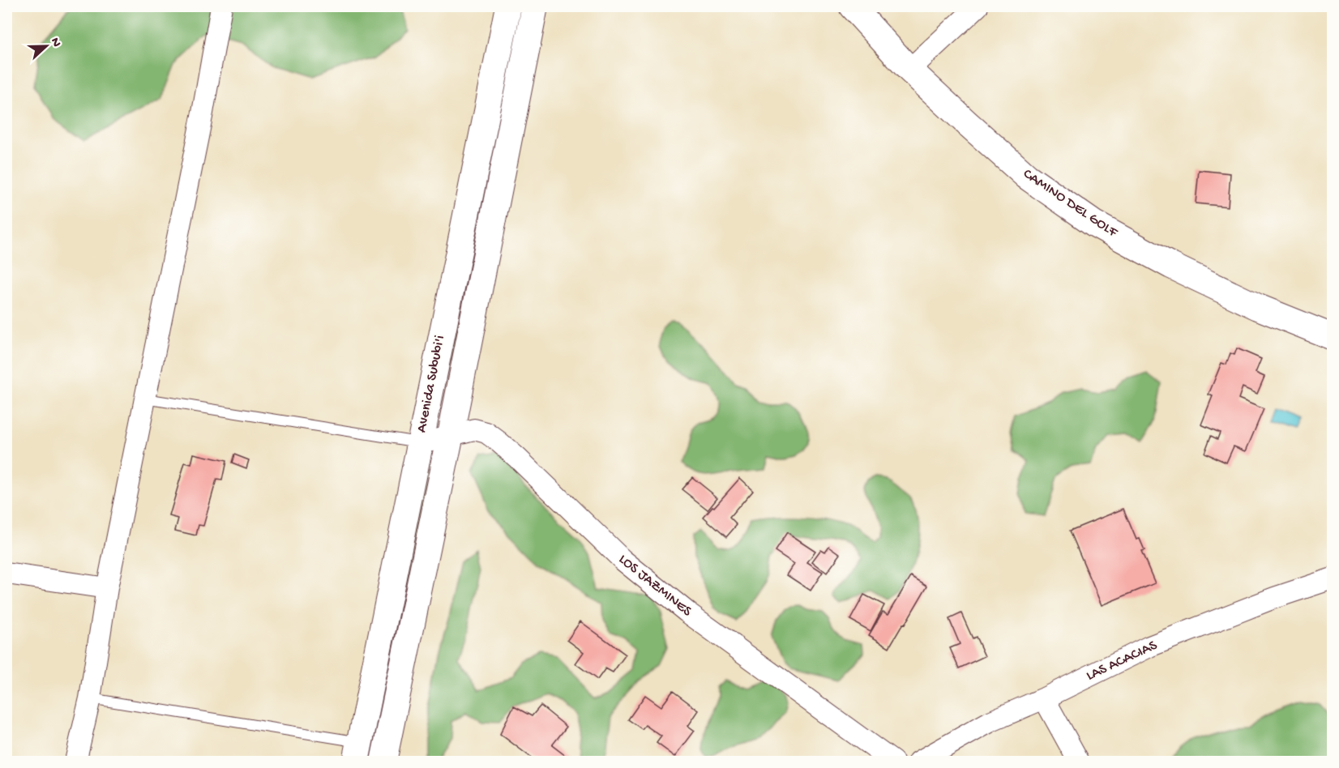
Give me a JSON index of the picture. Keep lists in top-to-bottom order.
{
  "streets": {
    "street": [
      "CAMINO DEL GOLF",
      "Avenida Sububi'i",
      "LOS JAZMINES",
      "LAS ACACIAS"
    ]
  },
  "crossings": [
    ["Avenida Sububi'i", "LOS JAZMINES"]
  ],
  "north": "right"
}
